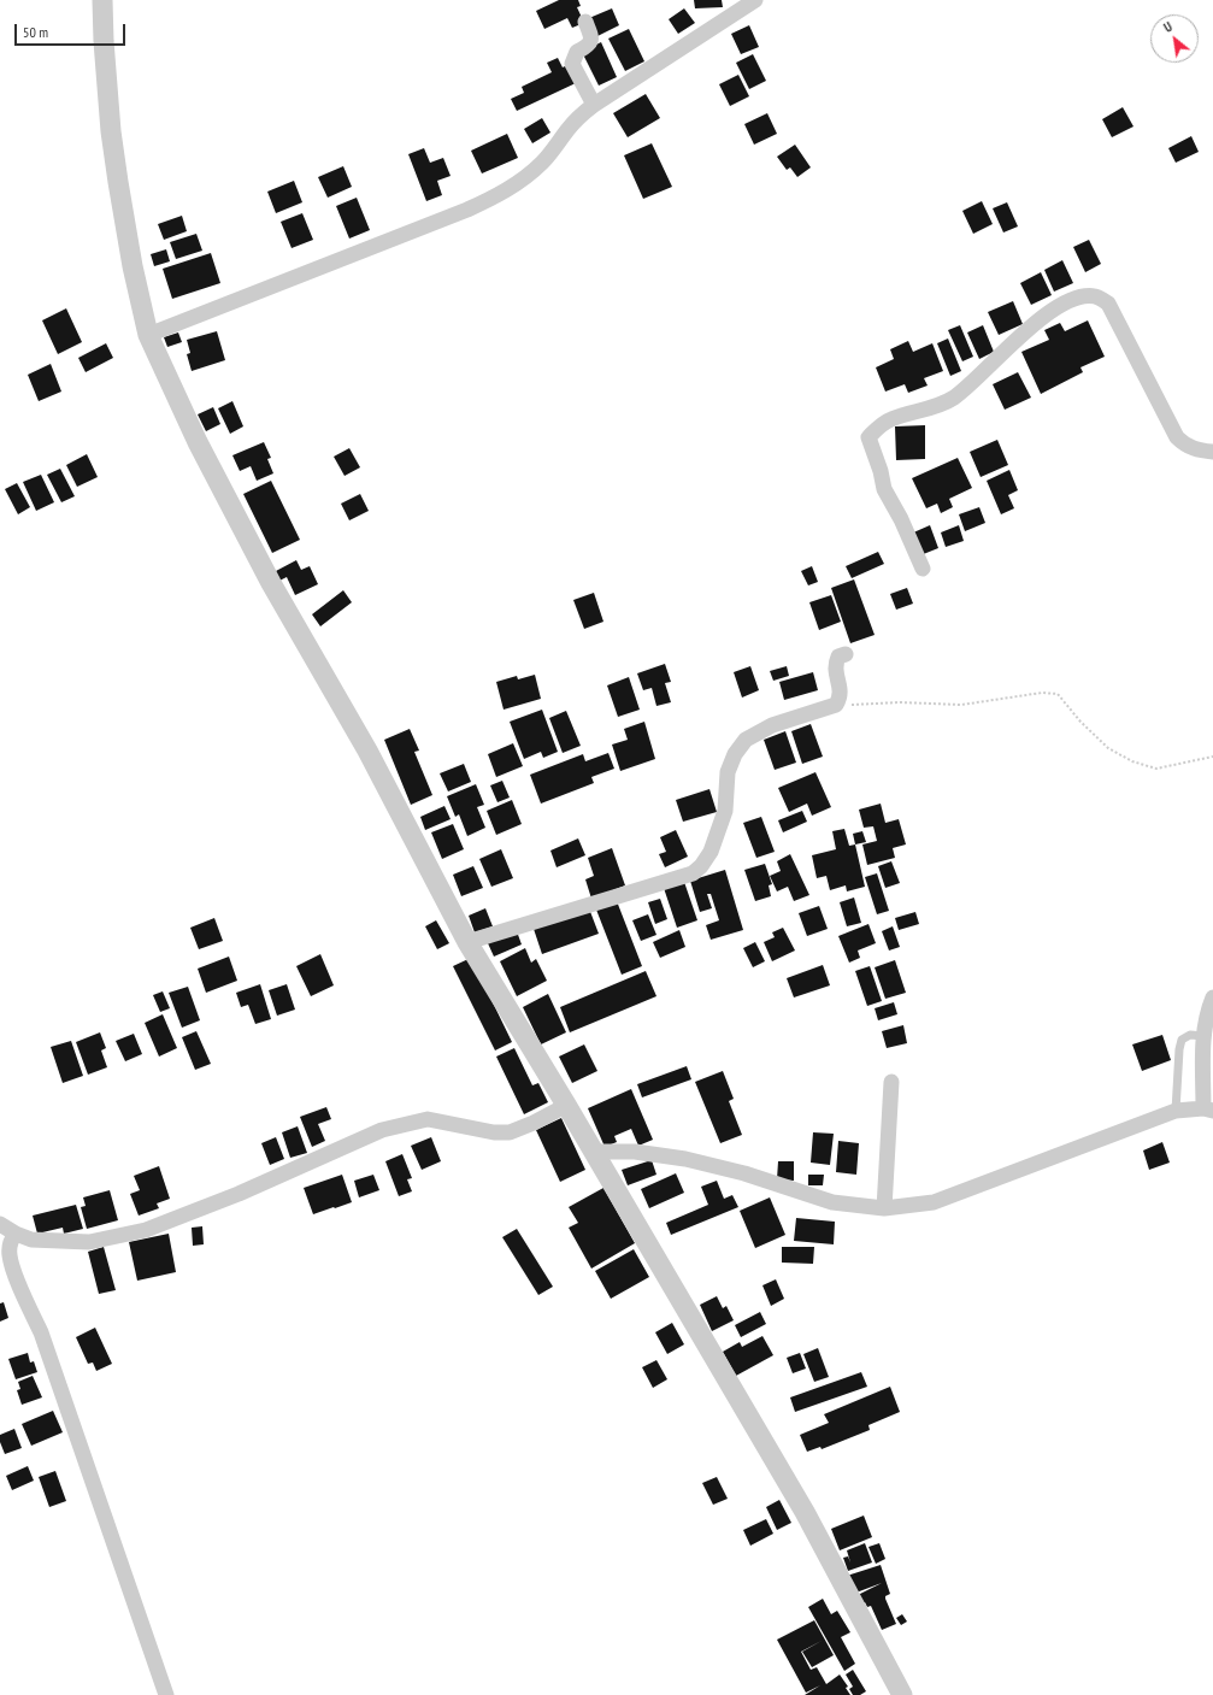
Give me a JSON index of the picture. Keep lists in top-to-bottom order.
{
  "scale_bar": "50 m",
  "north": "top left"
}
